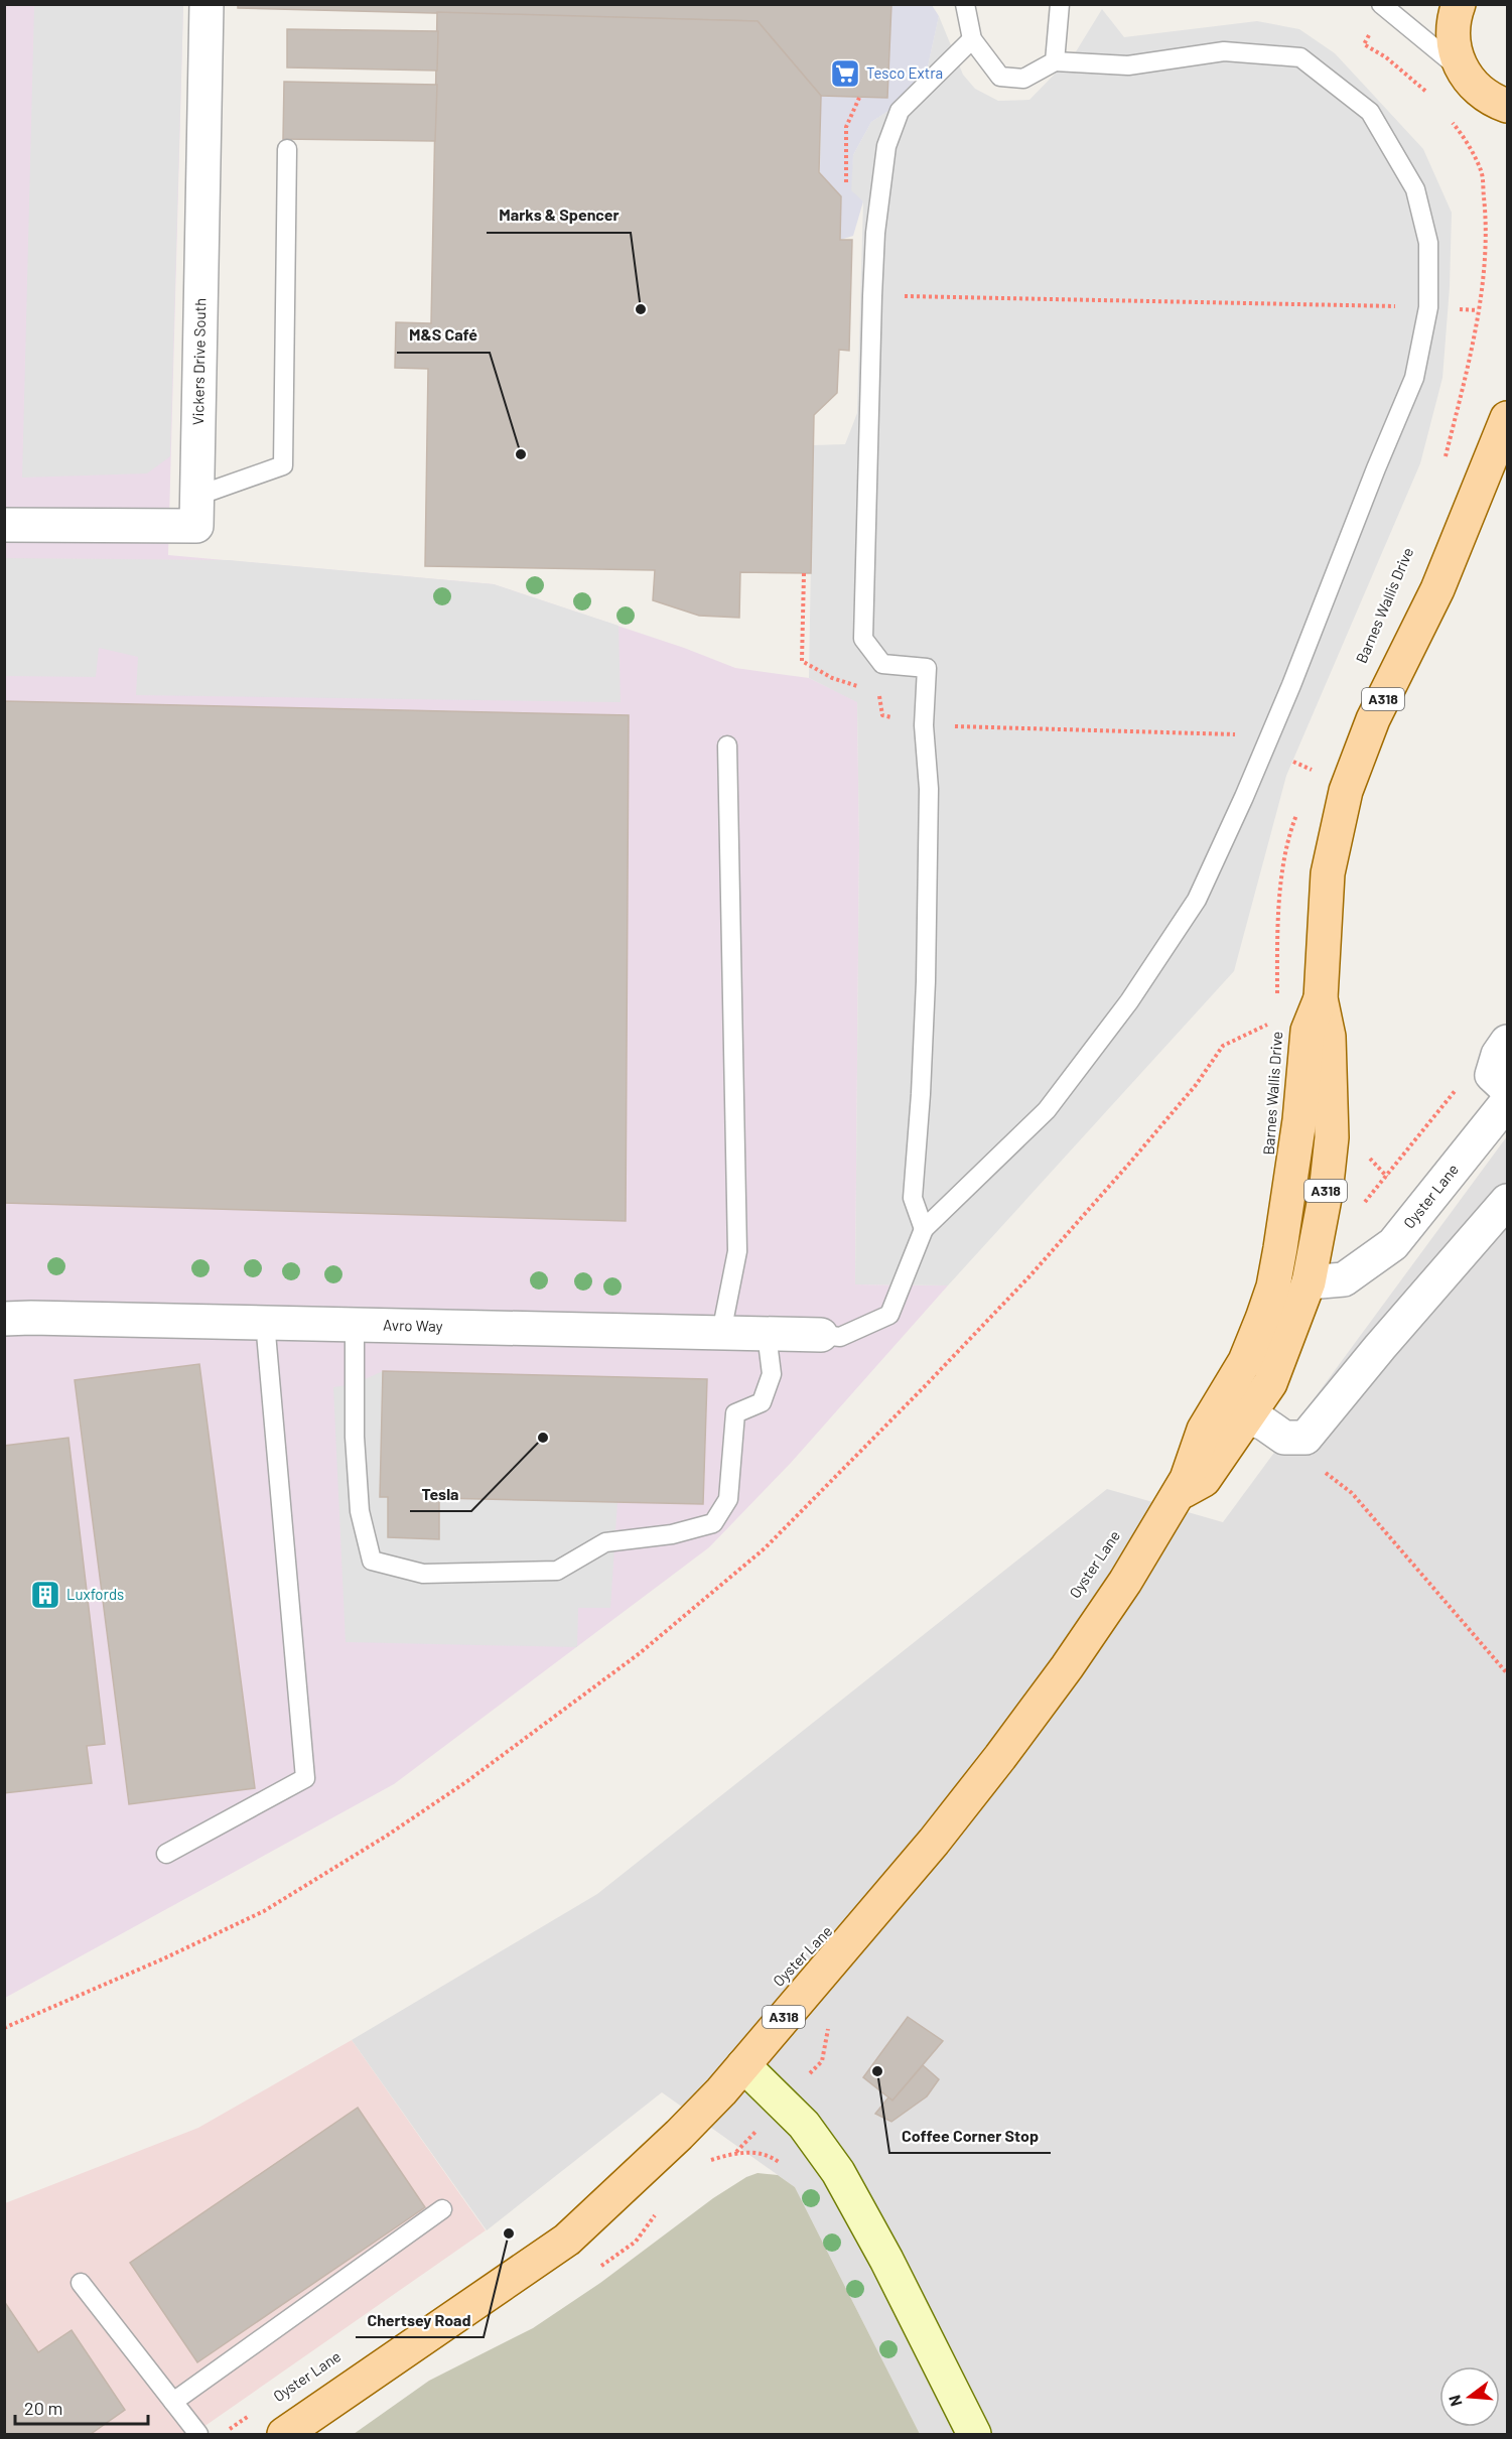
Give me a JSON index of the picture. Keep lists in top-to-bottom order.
{
  "streets": {
    "main road": ["Barnes Wallis Drive", "A318", "Oyster Lane"],
    "street": ["Vickers Drive South", "Avro Way"]
  },
  "crossings": [
    ["Barnes Wallis Drive", "Oyster Lane"]
  ],
  "places": {
    "supermarket": ["Tesco Extra"],
    "other": [
      "Marks & Spencer",
      "M&S Café",
      "Tesla",
      "Coffee Corner Stop",
      "Chertsey Road"
    ],
    "building": ["Luxfords"]
  },
  "scale_bar": "20 m",
  "north": "left"
}
